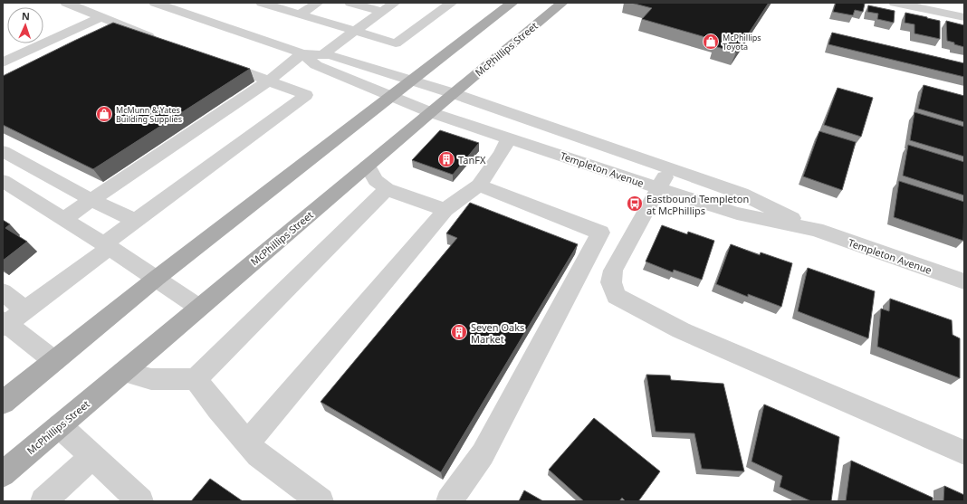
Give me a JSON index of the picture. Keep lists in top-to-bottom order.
{
  "streets": {
    "main road": ["McPhillips Street"],
    "street": ["Templeton Avenue"]
  },
  "crossings": [
    ["McPhillips Street", "Templeton Avenue"]
  ],
  "places": {
    "shop": ["McPhillips Toyota", "McMunn & Yates Building Supplies"],
    "building": ["TanFX", "Seven Oaks Market"],
    "bus stop": ["Eastbound Templeton at McPhillips"]
  },
  "north": "top"
}
